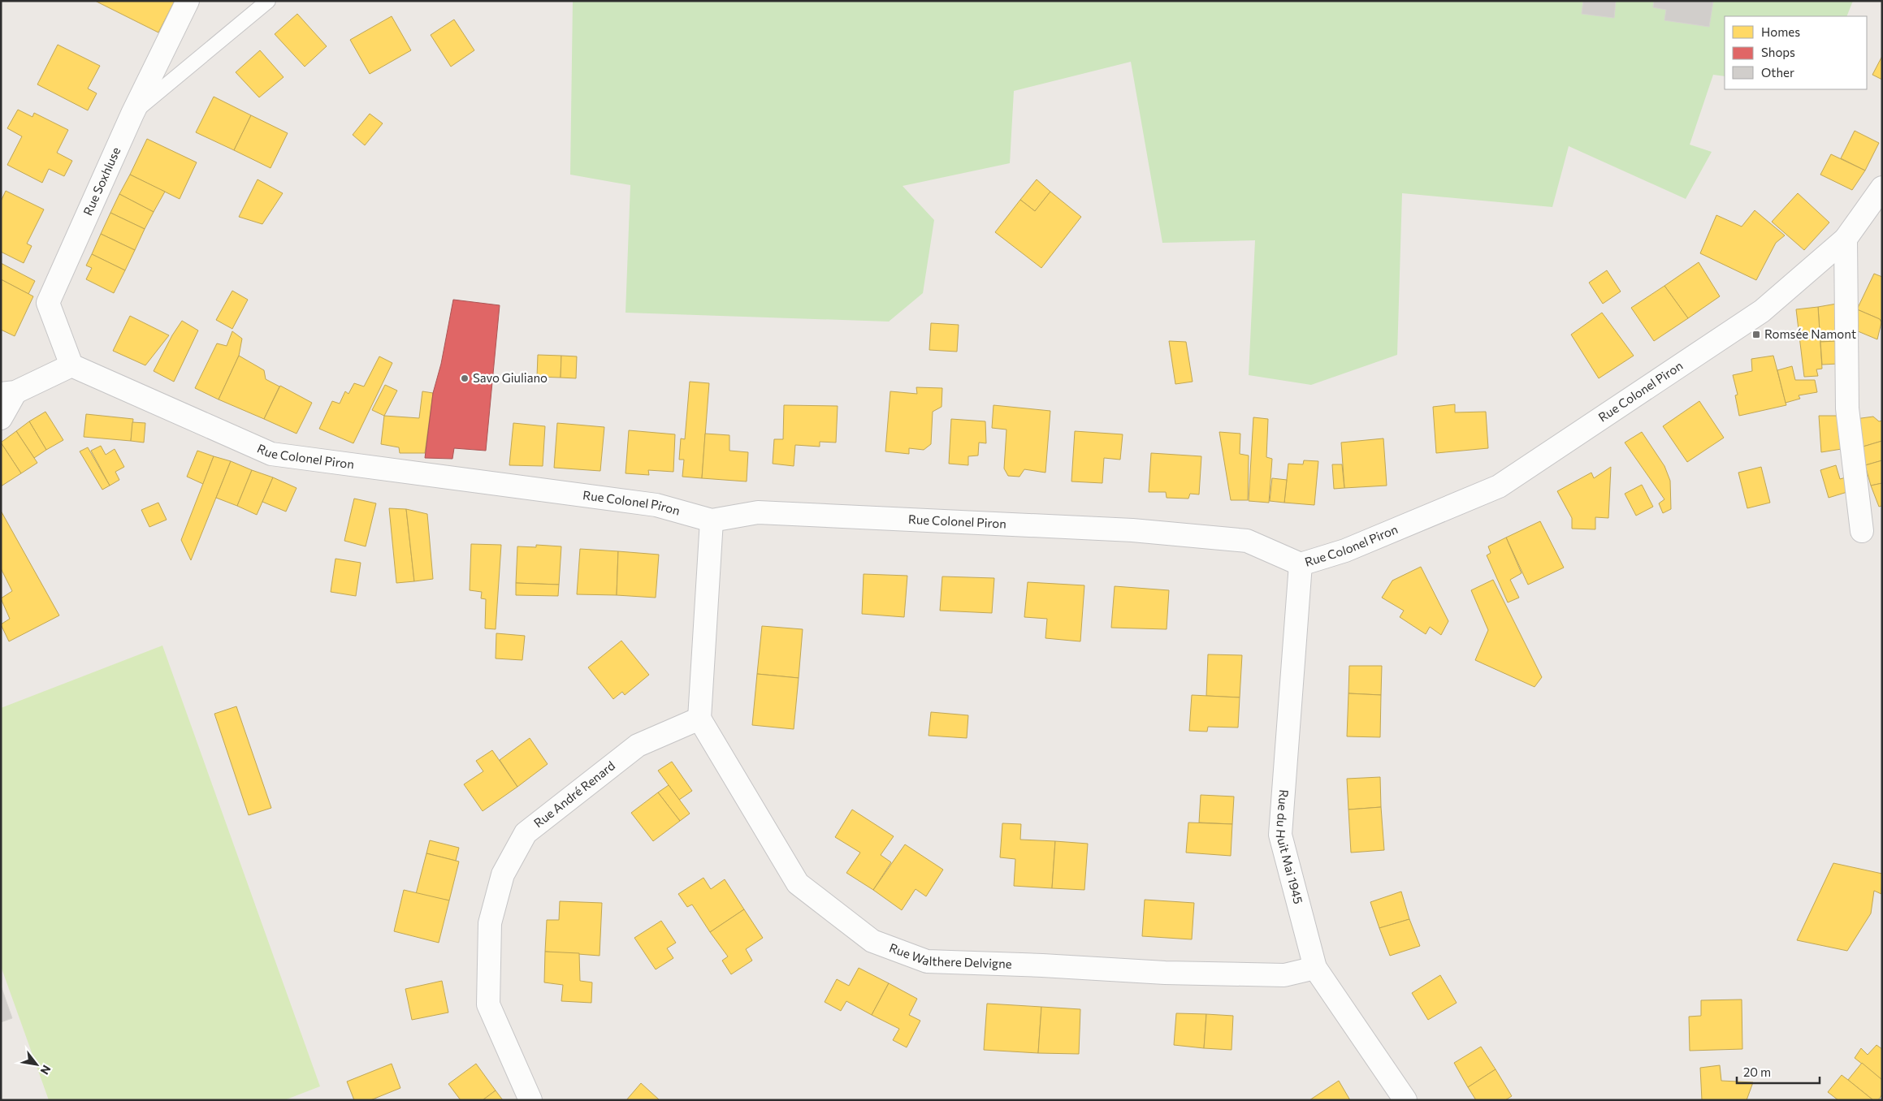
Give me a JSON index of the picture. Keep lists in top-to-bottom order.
{
  "streets": {
    "street": [
      "Rue Soxhluse",
      "Rue Colonel Piron",
      "Rue André Renard",
      "Rue du Huit Mai 1945",
      "Rue Walthere Delvigne"
    ]
  },
  "crossings": [
    ["Rue Soxhluse", "Rue Colonel Piron"],
    ["Rue Colonel Piron", "Rue du Huit Mai 1945"],
    ["Rue André Renard", "Rue Walthere Delvigne"],
    ["Rue du Huit Mai 1945", "Rue Walthere Delvigne"]
  ],
  "places": {
    "transit": ["Romsée Namont"],
    "other": ["Savo Giuliano"]
  },
  "legend": ["Homes", "Shops", "Other"],
  "scale_bar": "20 m",
  "north": "bottom right"
}
